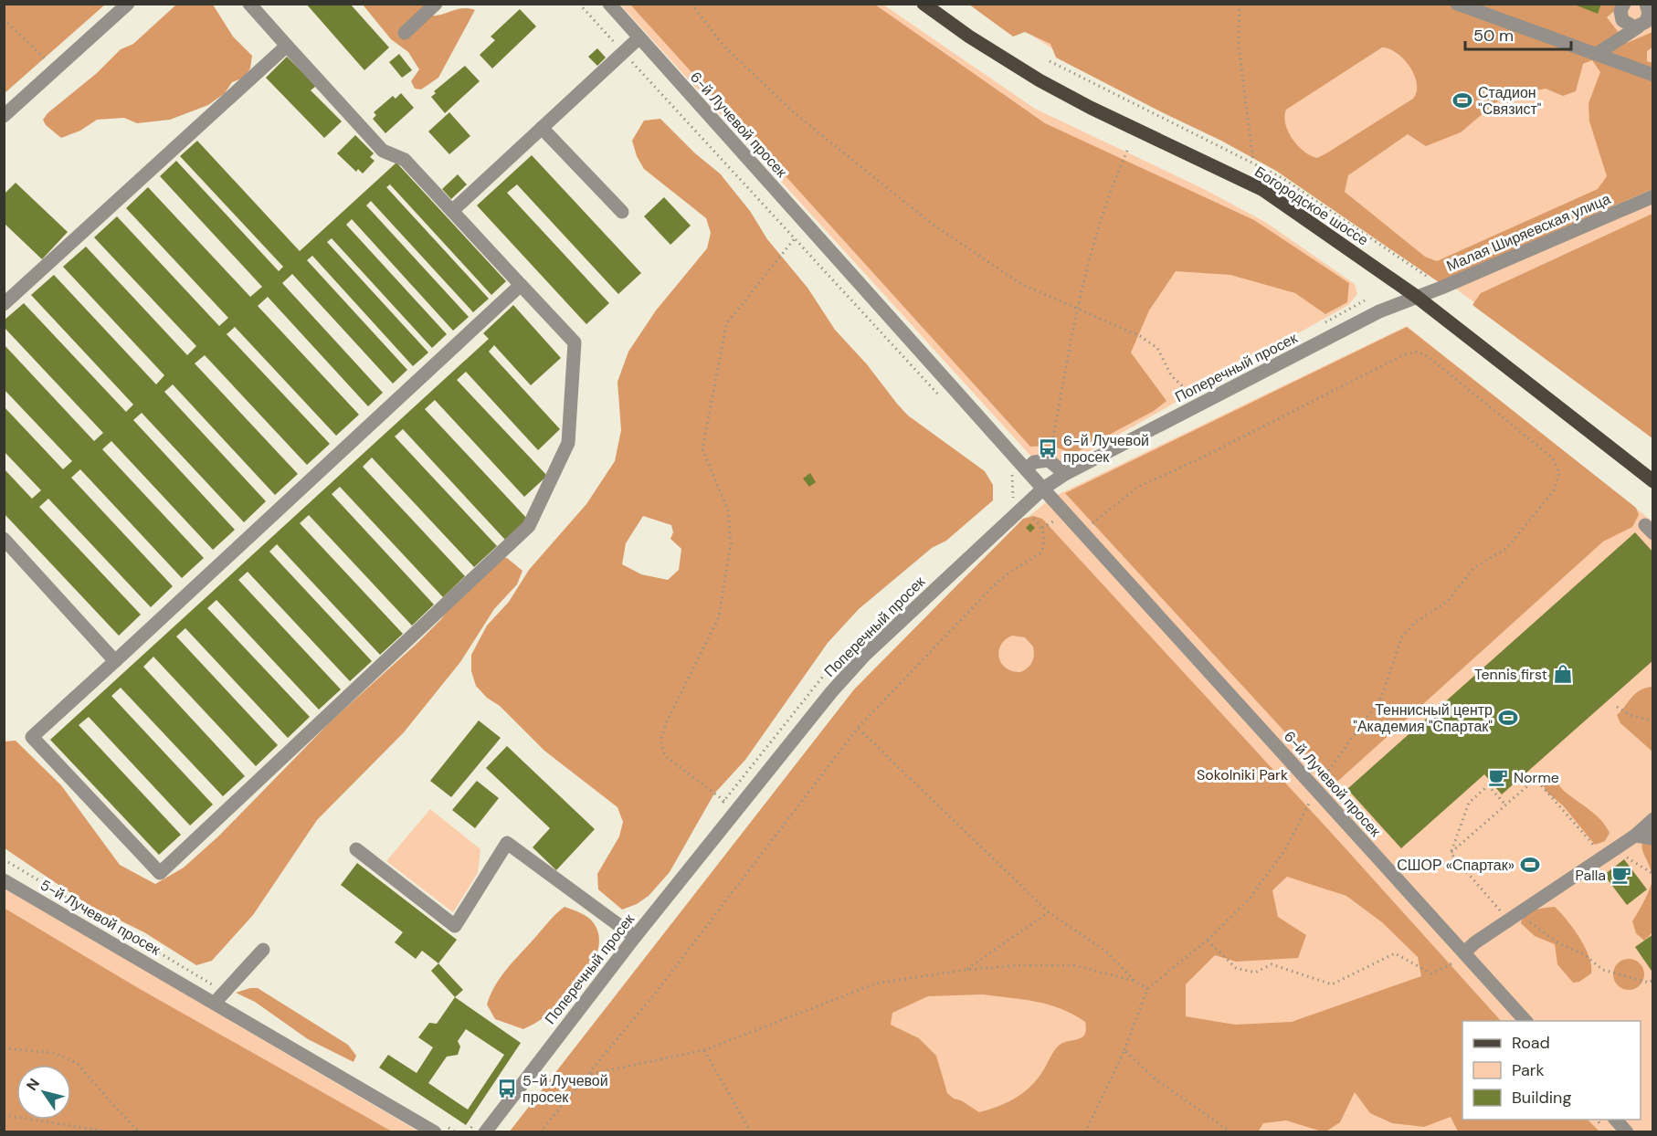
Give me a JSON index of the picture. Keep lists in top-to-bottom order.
{
  "streets": {
    "main road": ["Богородское шоссе"],
    "street": [
      "6-й Лучевой просек",
      "Малая Ширяевская улица",
      "Поперечный просек",
      "5-й Лучевой просек"
    ]
  },
  "crossings": [
    ["6-й Лучевой просек", "Поперечный просек"],
    ["Богородское шоссе", "Малая Ширяевская улица"],
    ["Богородское шоссе", "Поперечный просек"],
    ["Малая Ширяевская улица", "Поперечный просек"]
  ],
  "parks": ["Sokolniki Park"],
  "places": {
    "sports": ["Стадион \"Связист\"", "Теннисный центр \"Академия \"Спартак\"", "СШОР «Спартак»"],
    "bus stop": ["6-й Лучевой просек", "5-й Лучевой просек"],
    "shop": ["Tennis first"],
    "cafe": ["Norme", "Palla"]
  },
  "legend": ["Road", "Park", "Building"],
  "scale_bar": "50 m",
  "north": "top left"
}
